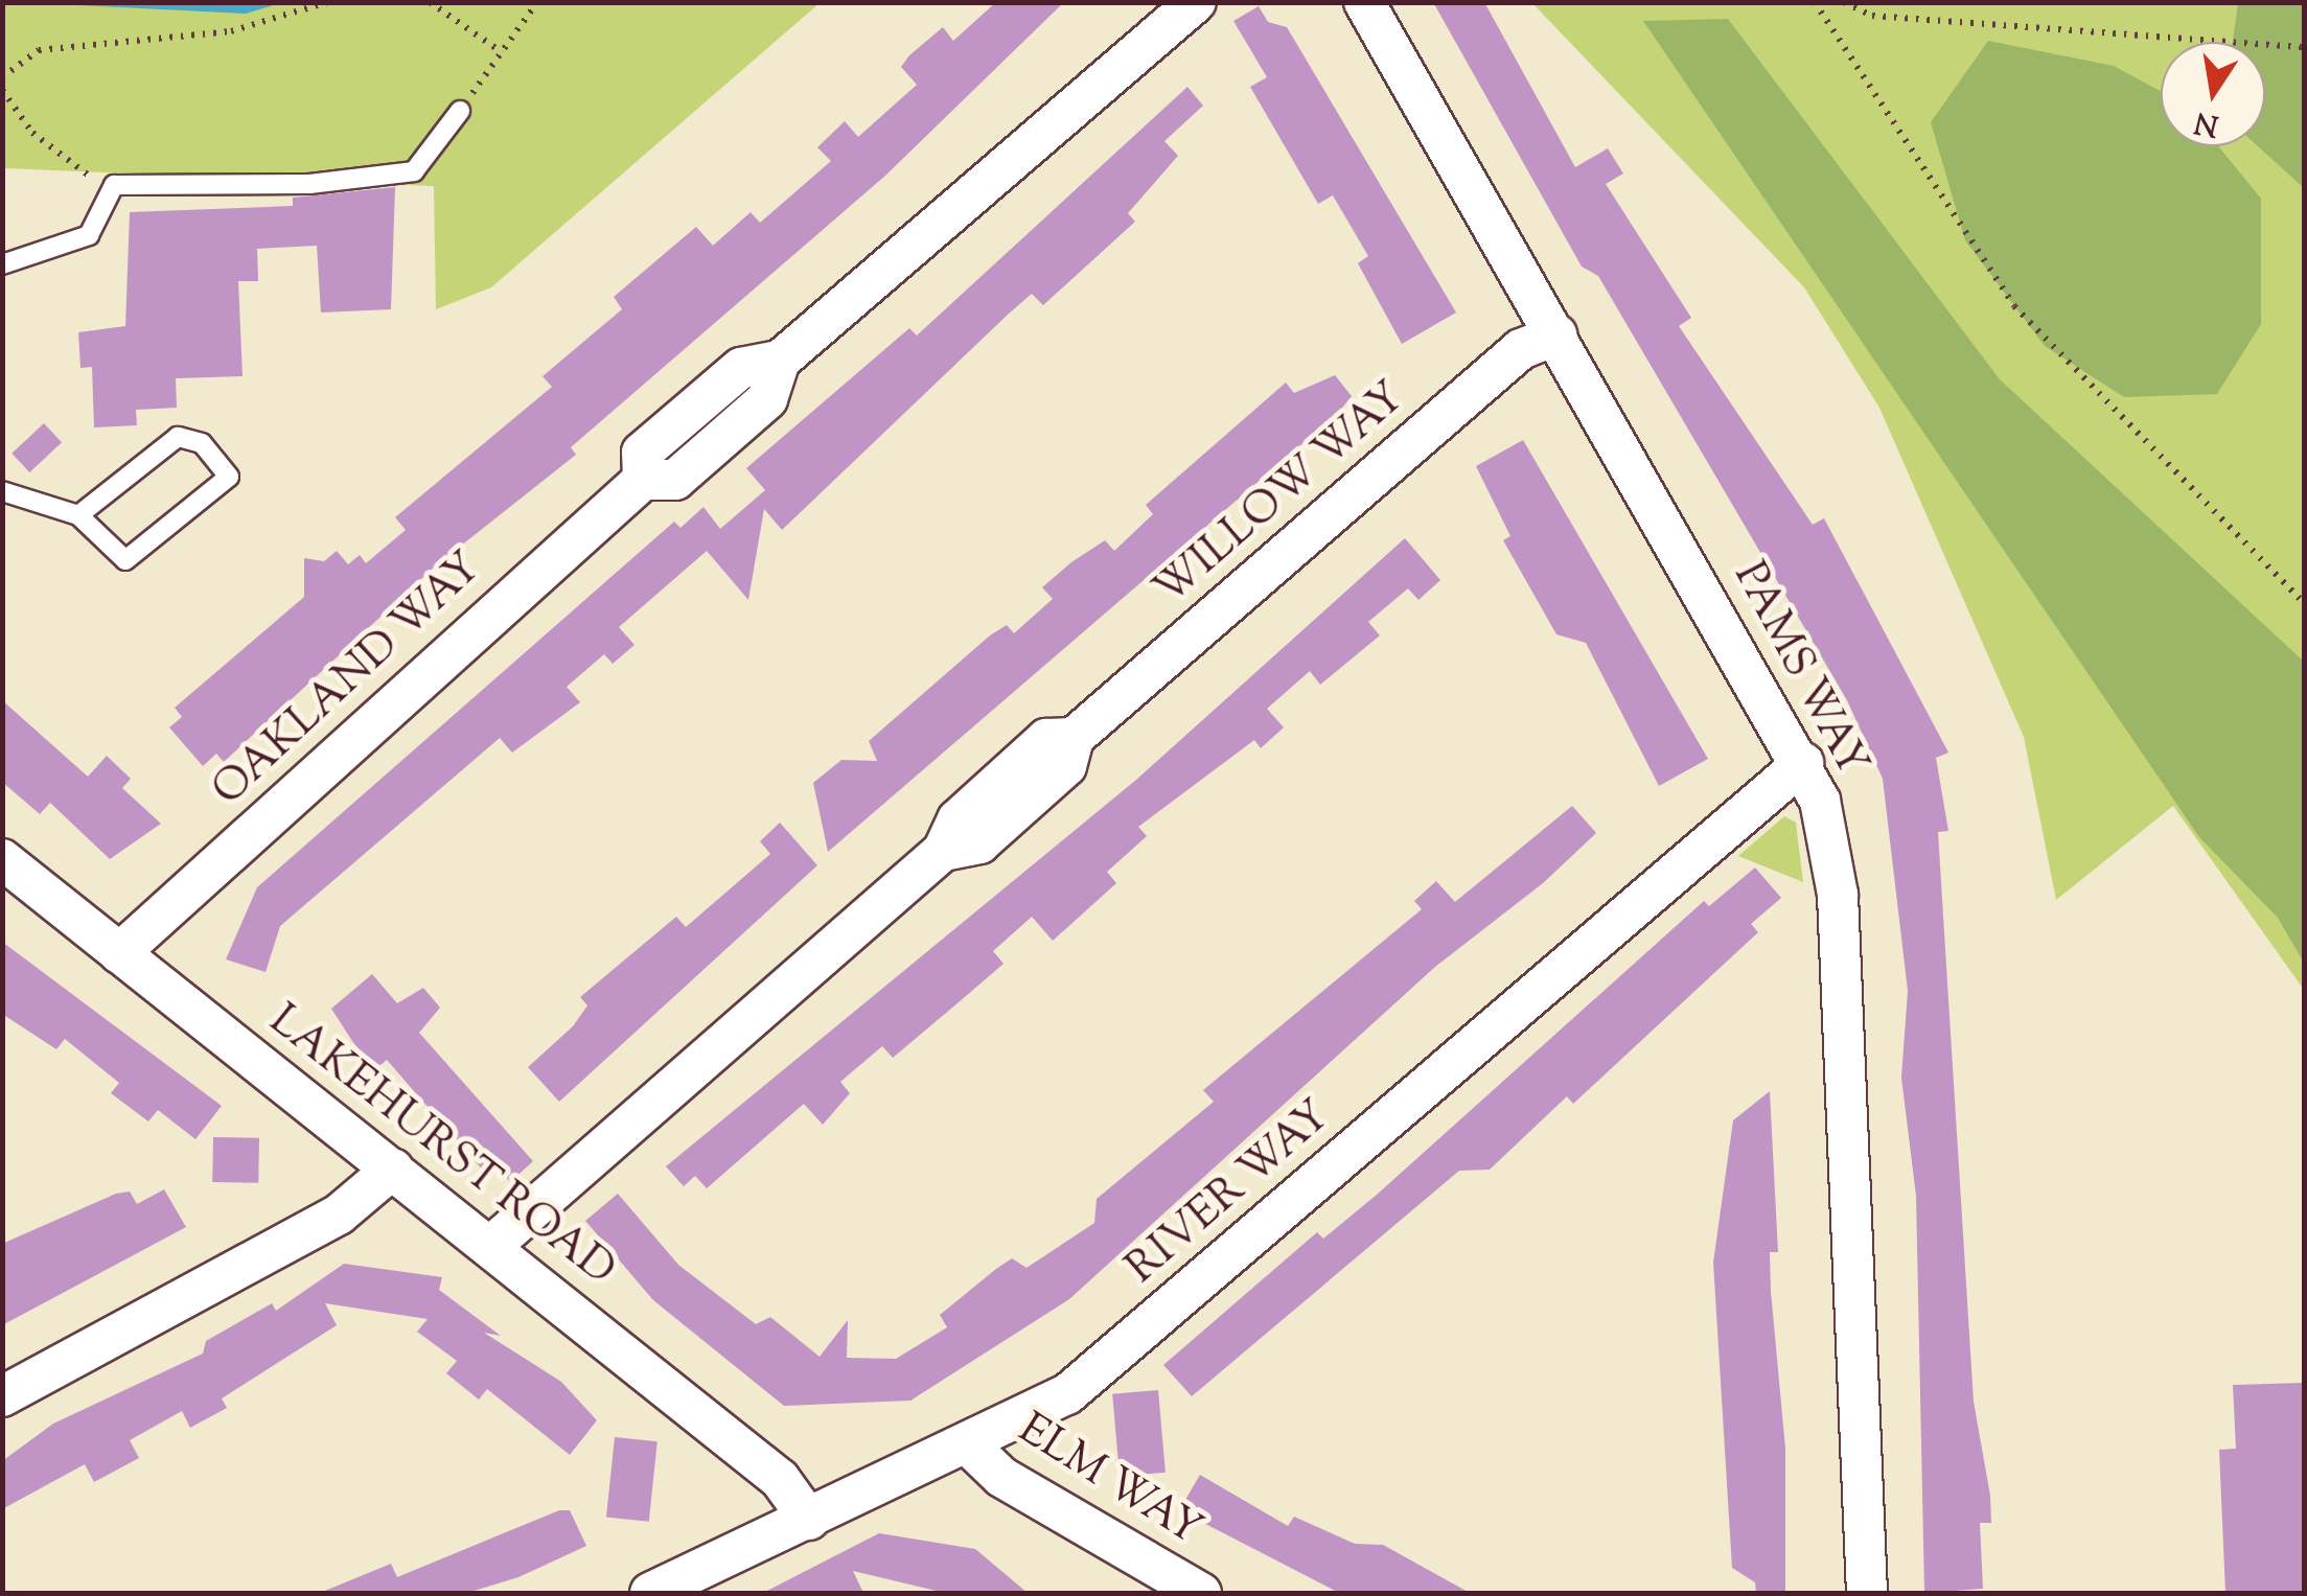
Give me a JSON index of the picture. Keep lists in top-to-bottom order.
{
  "streets": {
    "street": [
      "WILLOW WAY",
      "PAMS WAY",
      "OAKLAND WAY",
      "LAKEHURST ROAD",
      "RIVER WAY",
      "ELM WAY"
    ]
  },
  "crossings": [
    ["WILLOW WAY", "PAMS WAY"],
    ["WILLOW WAY", "LAKEHURST ROAD"],
    ["PAMS WAY", "RIVER WAY"],
    ["OAKLAND WAY", "LAKEHURST ROAD"],
    ["LAKEHURST ROAD", "RIVER WAY"],
    ["RIVER WAY", "ELM WAY"]
  ],
  "north": "bottom"
}
